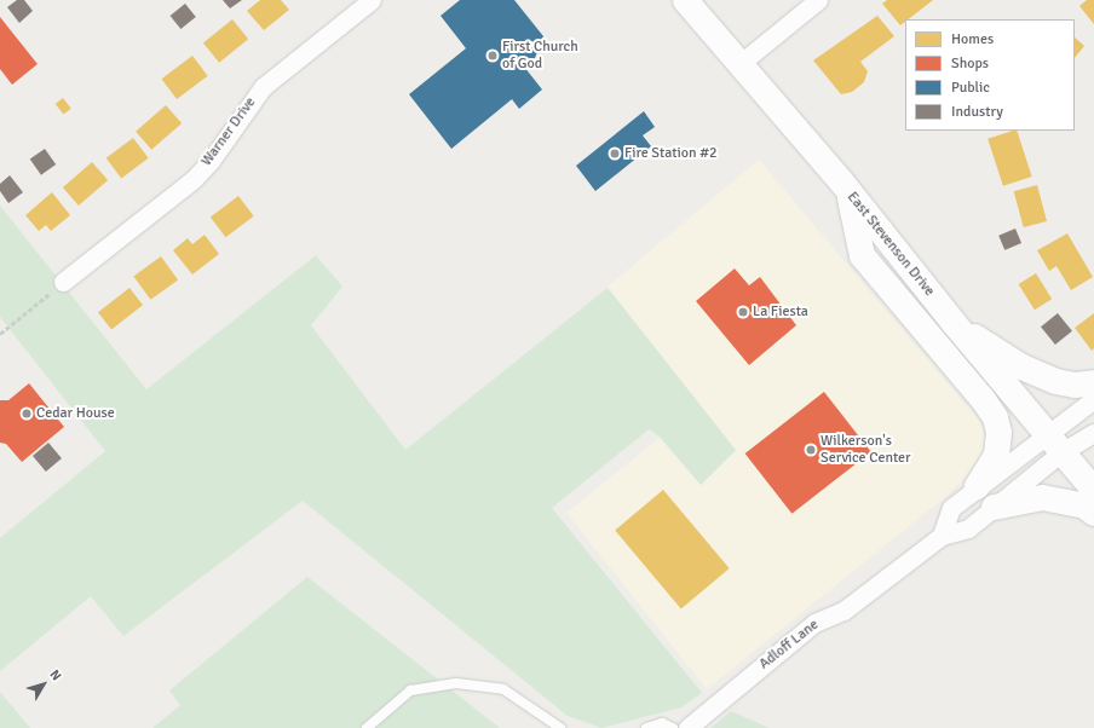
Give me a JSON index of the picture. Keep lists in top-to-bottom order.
{
  "streets": {
    "main road": ["East Stevenson Drive"],
    "street": ["Warner Drive", "Adloff Lane"]
  },
  "crossings": [
    ["East Stevenson Drive", "Adloff Lane"]
  ],
  "places": [
    "First Church of God",
    "Fire Station #2",
    "La Fiesta",
    "Cedar House",
    "Wilkerson's Service Center"
  ],
  "legend": [
    "Homes",
    "Shops",
    "Public",
    "Industry"
  ],
  "north": "top right"
}
